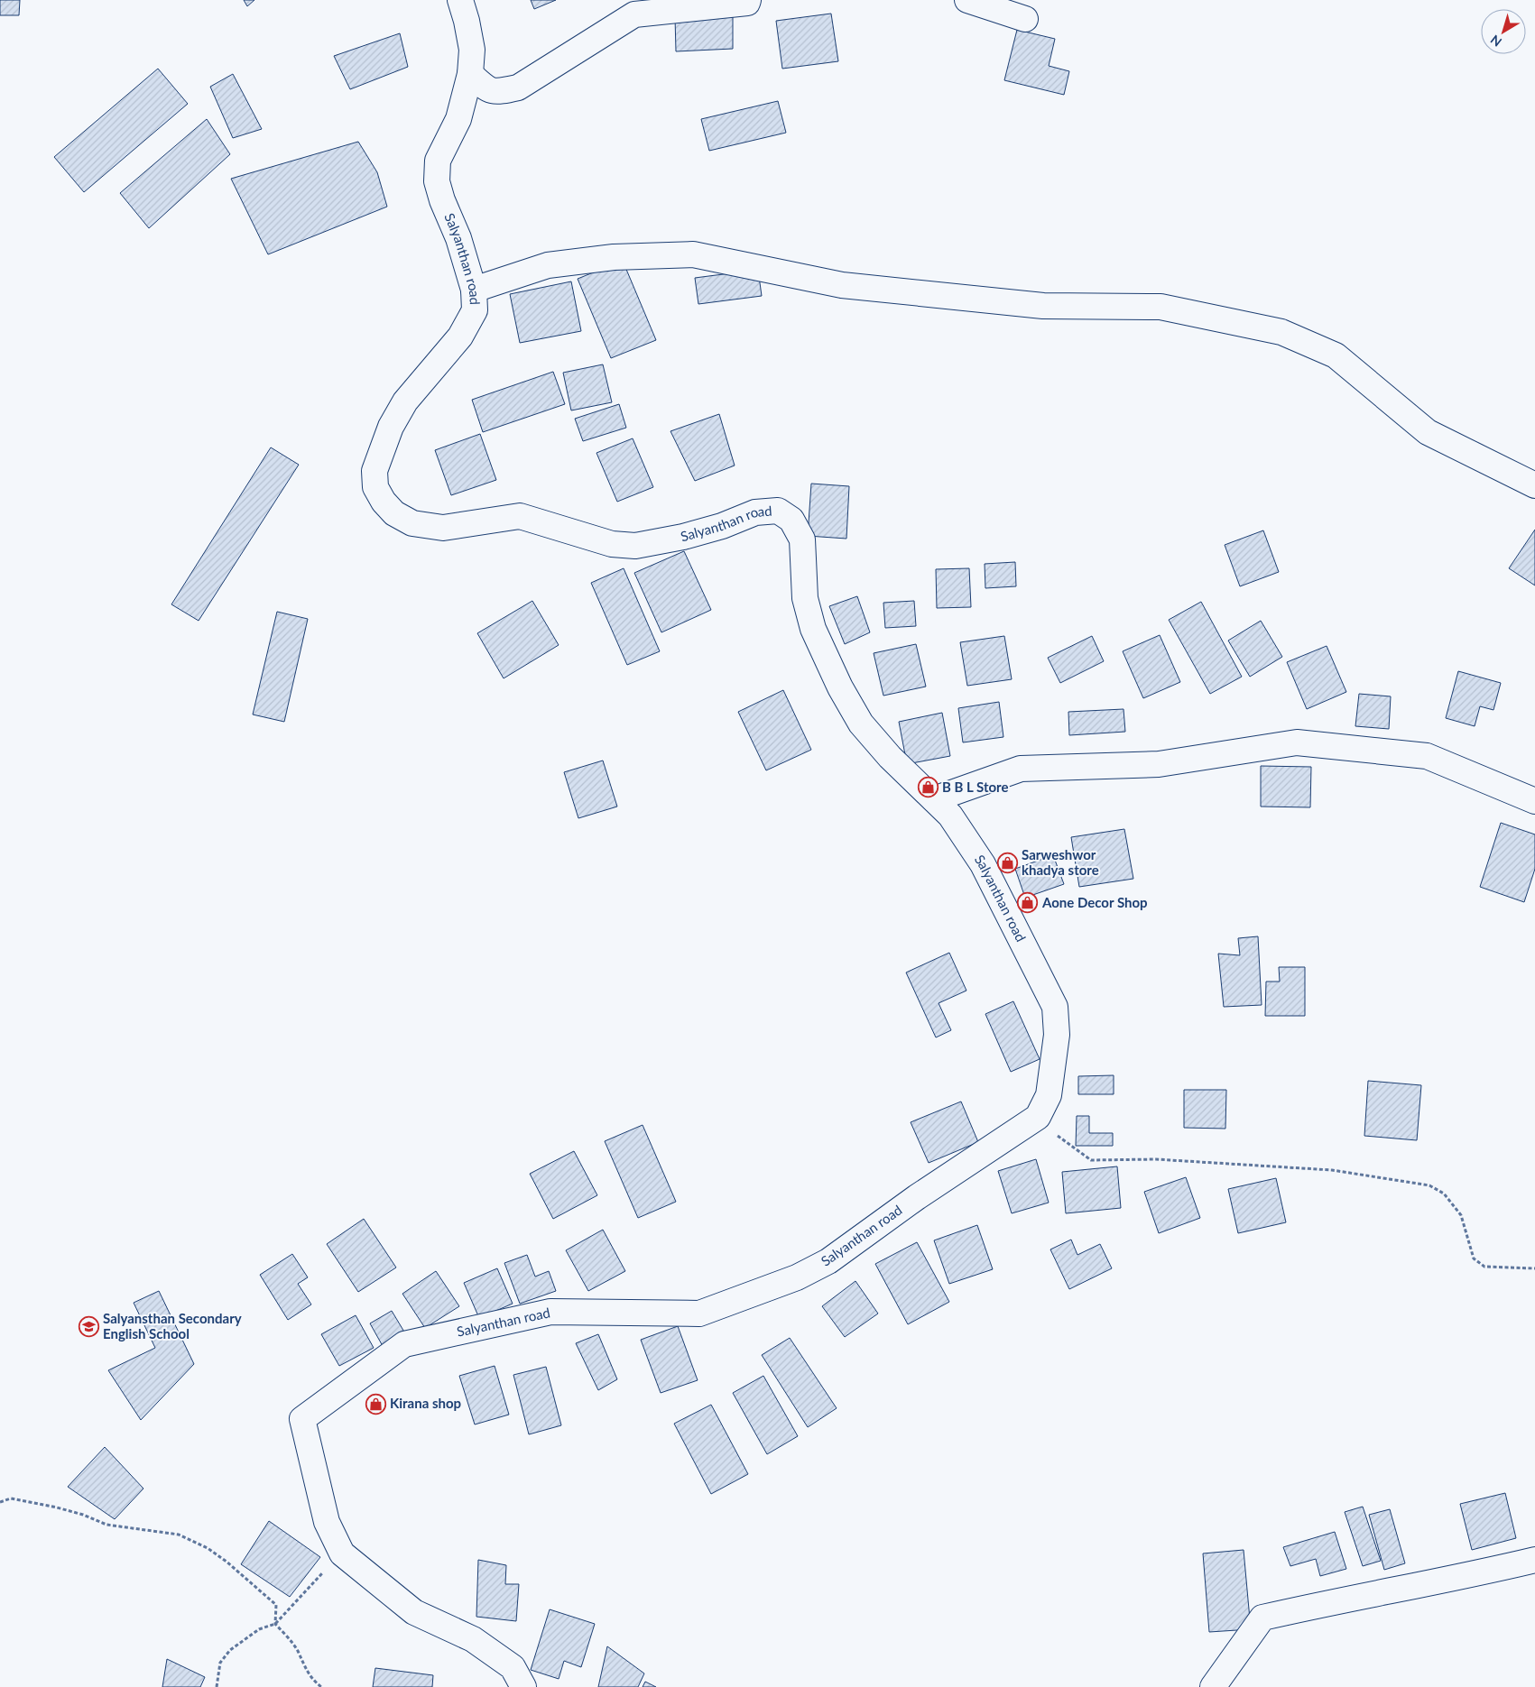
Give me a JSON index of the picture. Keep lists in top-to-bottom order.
{
  "streets": {
    "street": ["Salyanthan road"]
  },
  "places": {
    "shop": [
      "B B L Store",
      "Sarweshwor khadya store",
      "Aone Decor Shop",
      "Kirana shop"
    ],
    "school or university": ["Salyansthan Secondary English School"]
  },
  "north": "bottom left"
}
